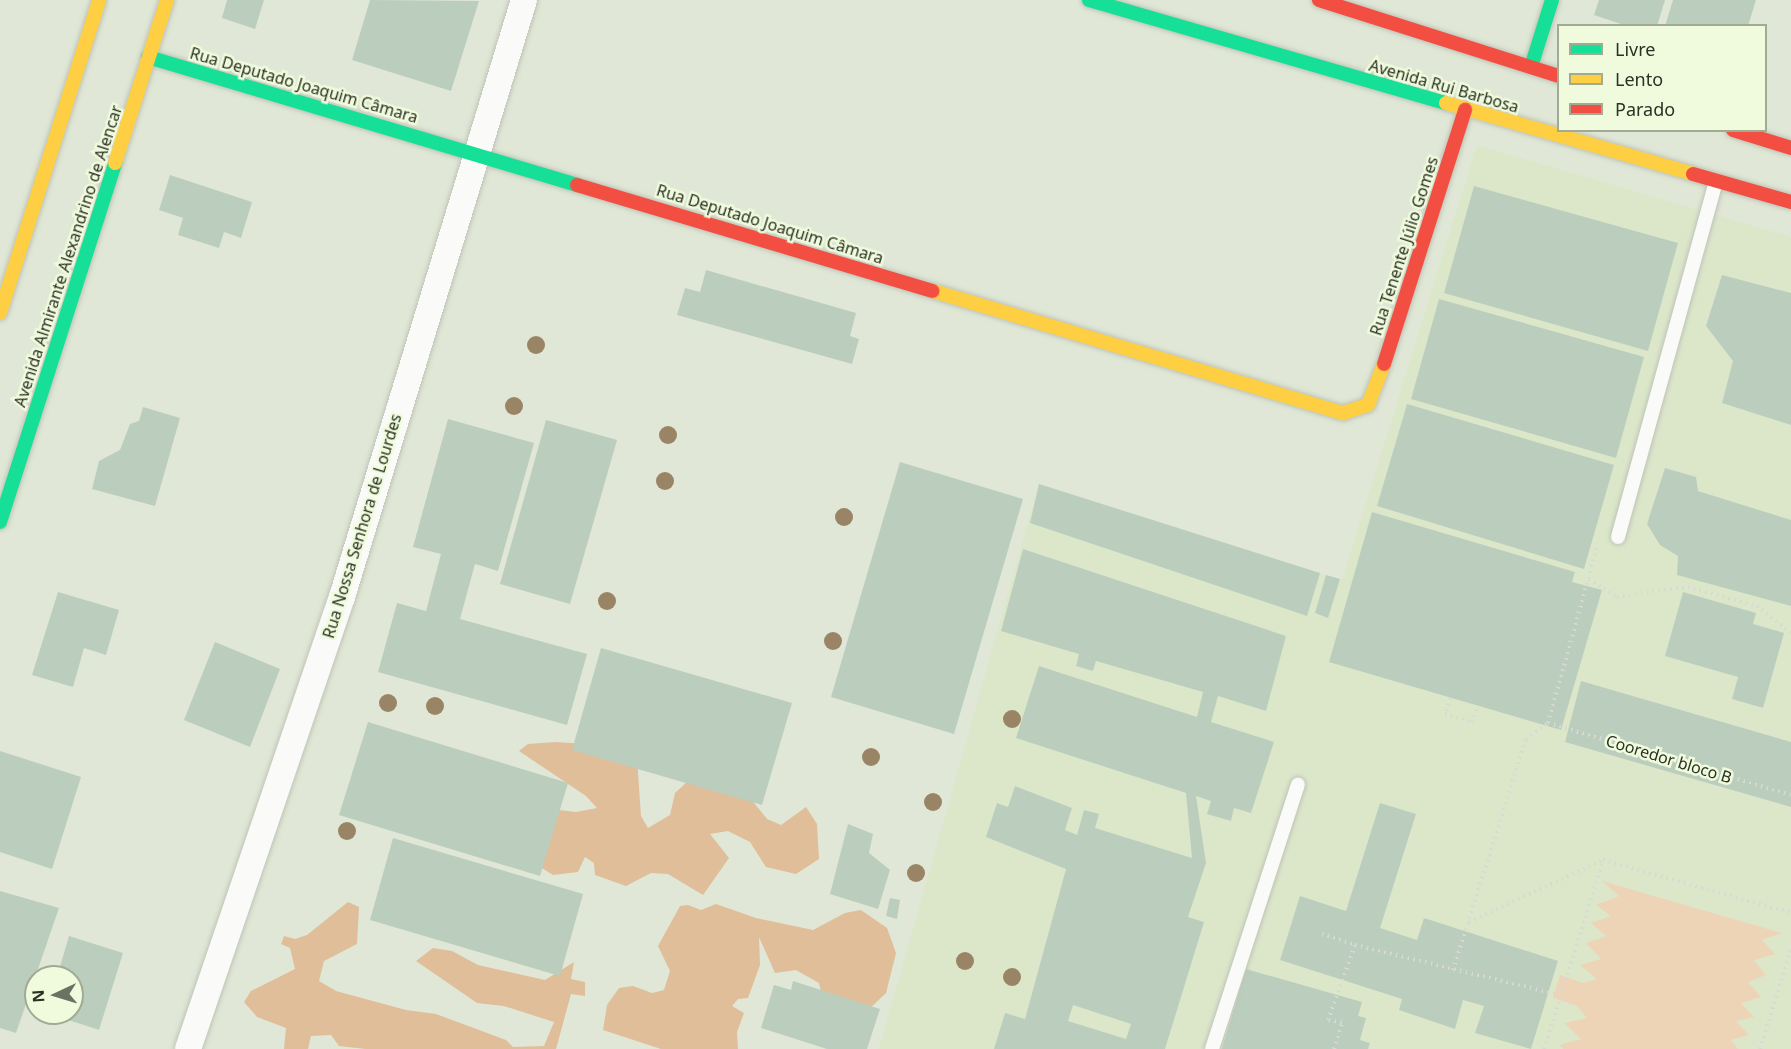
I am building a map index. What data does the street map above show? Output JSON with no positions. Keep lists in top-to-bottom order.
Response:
{
  "streets": {
    "main road": [
      "Rua Deputado Joaquim Câmara",
      "Avenida Rui Barbosa",
      "Rua Tenente Júlio Gomes",
      "Avenida Almirante Alexandrino de Alencar"
    ],
    "street": ["Rua Nossa Senhora de Lourdes"],
    "path": ["Cooredor bloco B"]
  },
  "crossings": [
    ["Rua Deputado Joaquim Câmara", "Rua Tenente Júlio Gomes"],
    ["Rua Deputado Joaquim Câmara", "Avenida Almirante Alexandrino de Alencar"],
    ["Rua Deputado Joaquim Câmara", "Rua Nossa Senhora de Lourdes"],
    ["Avenida Rui Barbosa", "Rua Tenente Júlio Gomes"]
  ],
  "legend": ["Livre", "Lento", "Parado"],
  "north": "left"
}
